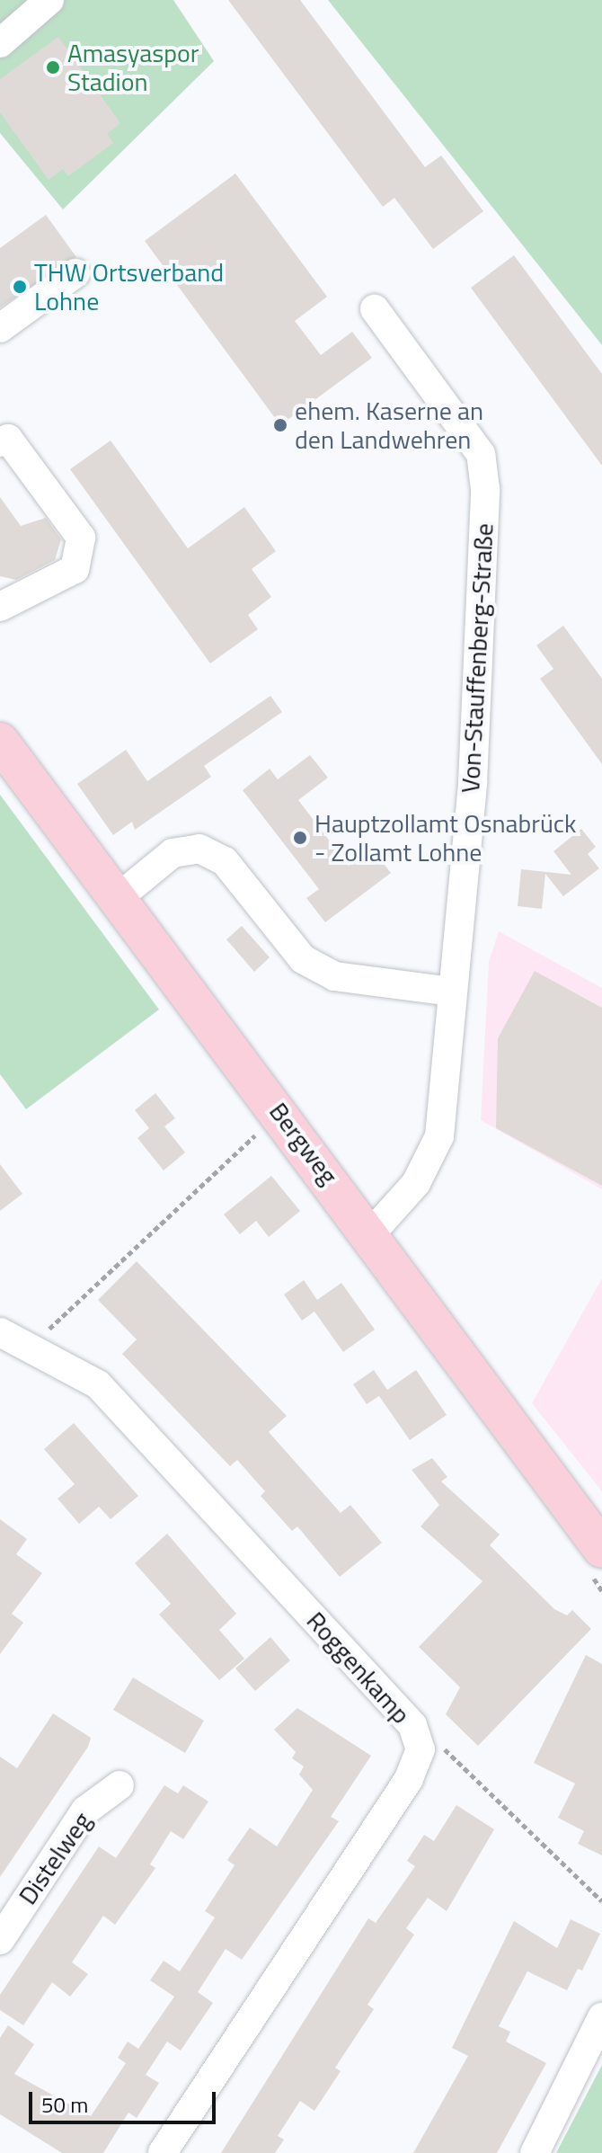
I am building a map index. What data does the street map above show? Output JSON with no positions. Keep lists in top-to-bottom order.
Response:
{
  "streets": {
    "main road": ["Bergweg"],
    "street": ["Von-Stauffenberg-Straße", "Roggenkamp", "Distelweg"]
  },
  "crossings": [
    ["Von-Stauffenberg-Straße", "Bergweg"]
  ],
  "places": [
    "Amasyaspor Stadion",
    "THW Ortsverband Lohne",
    "ehem. Kaserne an den Landwehren",
    "Hauptzollamt Osnabrück - Zollamt Lohne"
  ],
  "scale_bar": "50 m"
}
